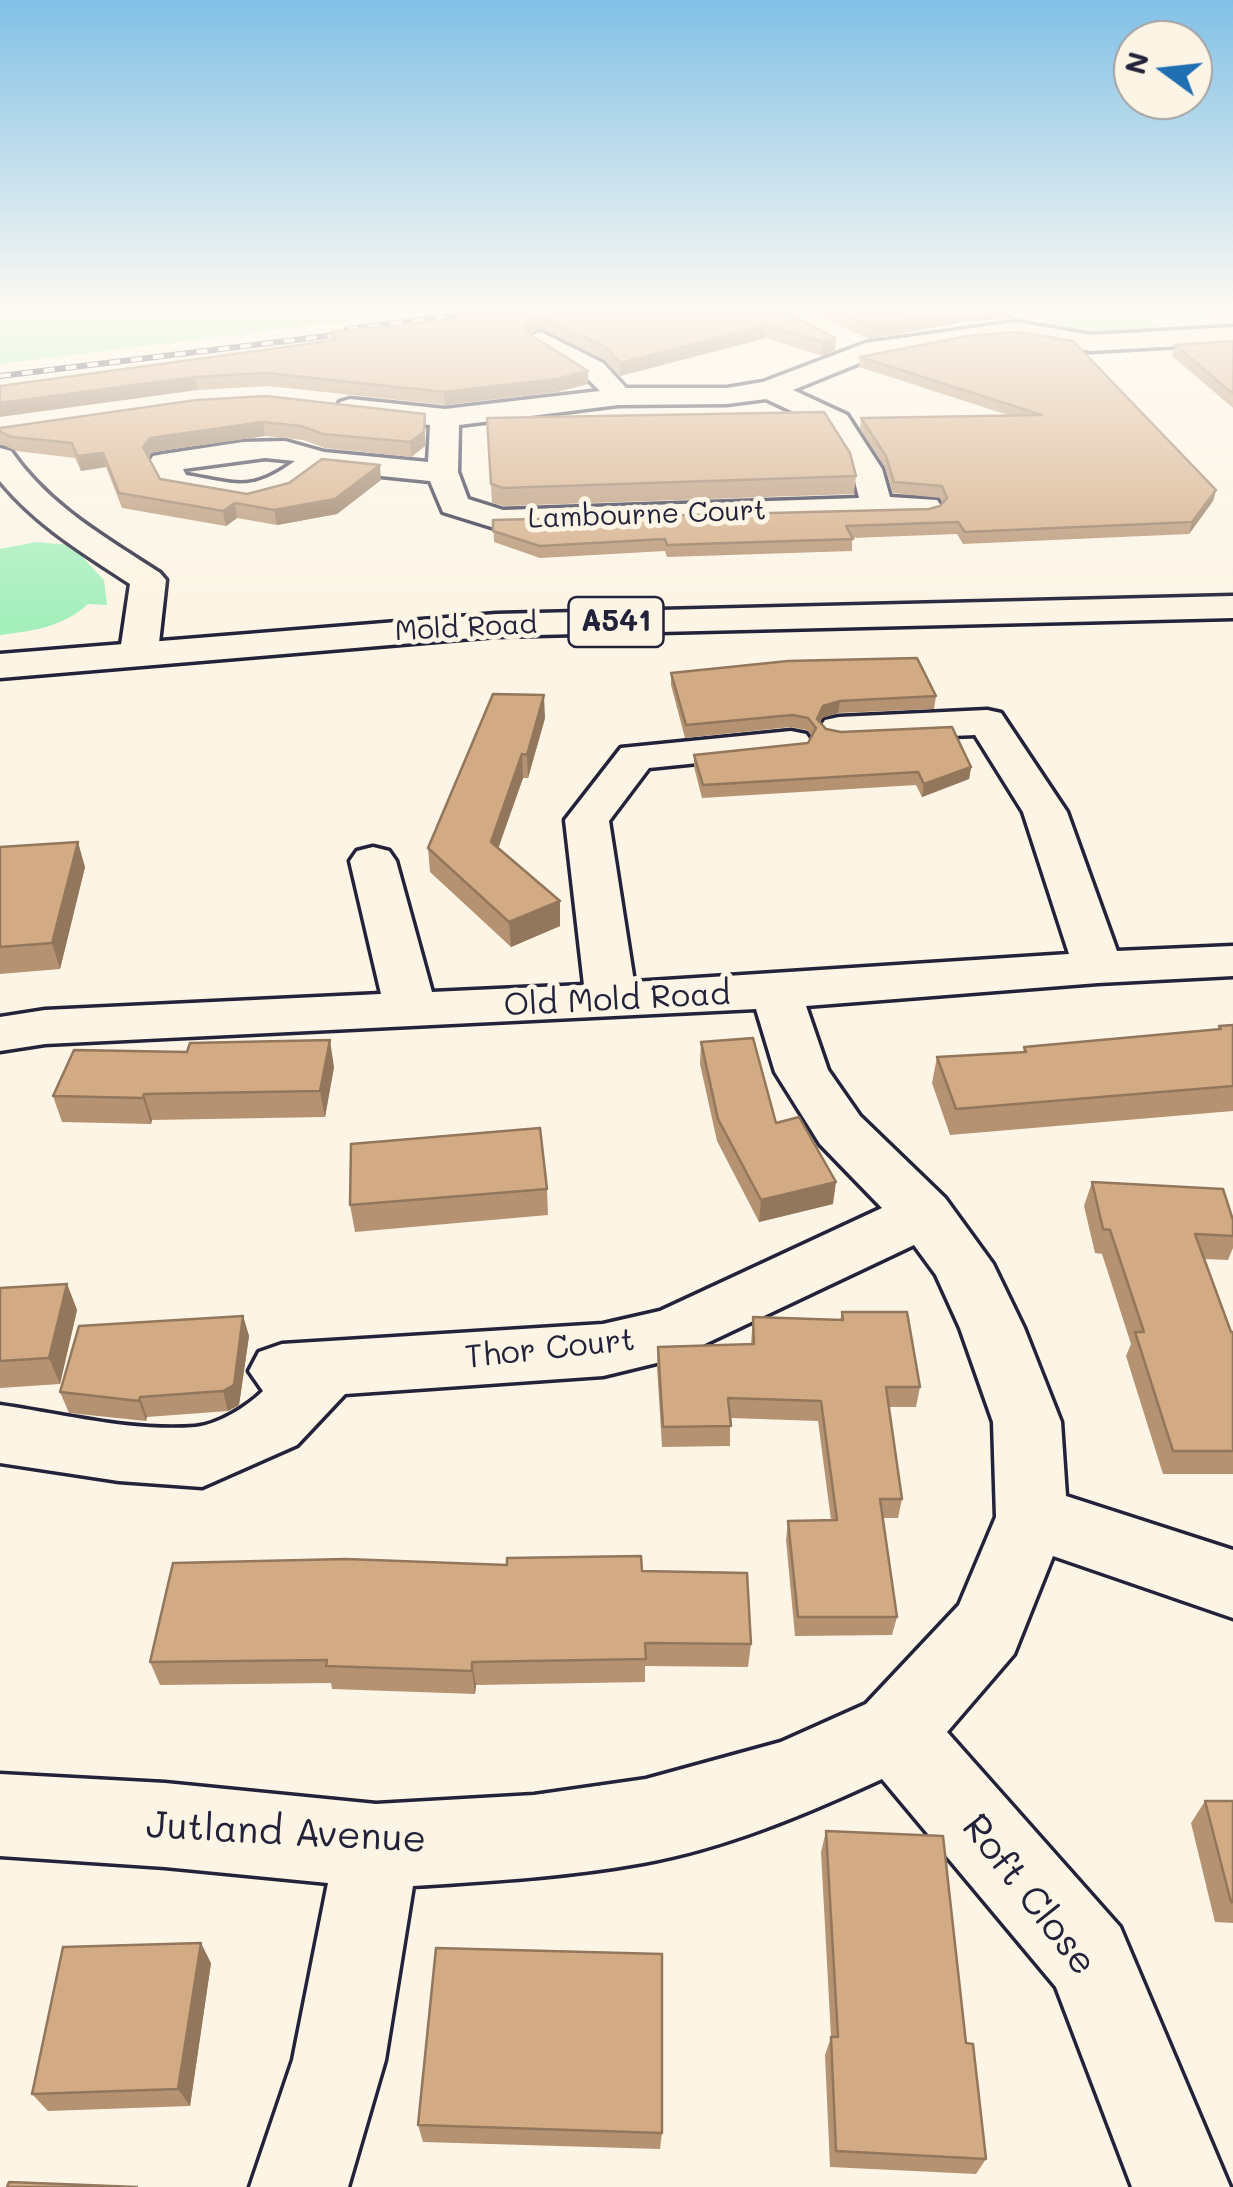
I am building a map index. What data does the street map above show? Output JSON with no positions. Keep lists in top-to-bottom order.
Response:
{
  "streets": {
    "street": [
      "Lambourne Court",
      "A541",
      "Mold Road",
      "Old Mold Road",
      "Thor Court",
      "Jutland Avenue",
      "Roft Close"
    ]
  },
  "crossings": [
    ["Old Mold Road", "Jutland Avenue"],
    ["Thor Court", "Jutland Avenue"],
    ["Jutland Avenue", "Roft Close"]
  ],
  "north": "left"
}
